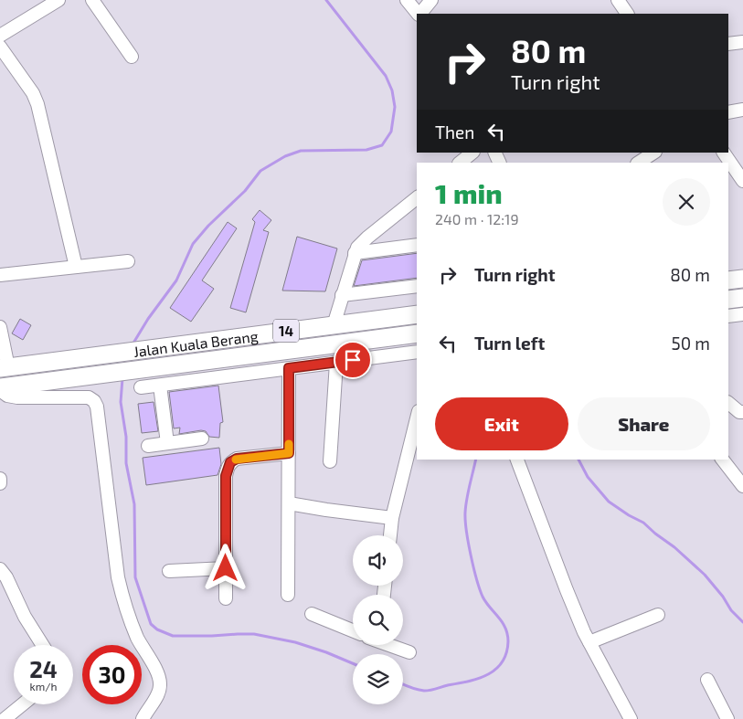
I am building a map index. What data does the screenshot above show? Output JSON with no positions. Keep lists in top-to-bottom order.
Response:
{
  "streets": {
    "highway": ["14", "Jalan Kuala Berang"]
  },
  "page": {
    "turn": ["80 m", "Turn right"],
    "then": "Then",
    "heading": ["1 min", "240 m · 12:19"],
    "list": [
      {
        "name": "Turn right",
        "value": "80 m"
      },
      {
        "name": "Turn left",
        "value": "50 m"
      }
    ],
    "buttons": ["Exit", "Share"],
    "speed": "24 km/h",
    "limit": "30"
  }
}
